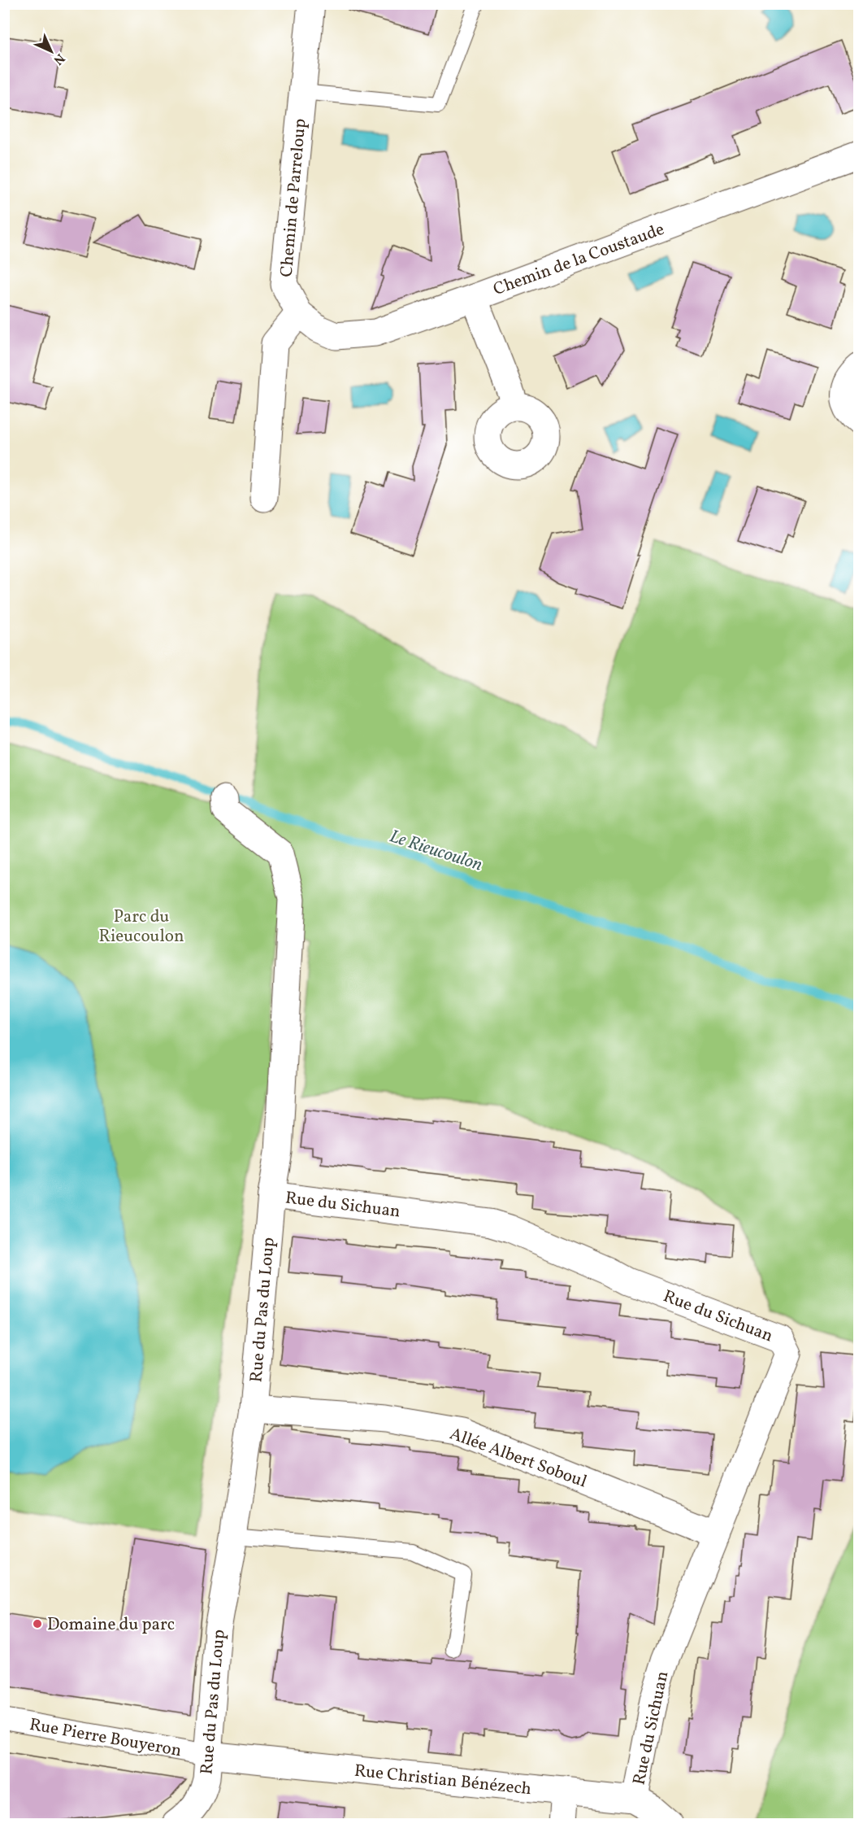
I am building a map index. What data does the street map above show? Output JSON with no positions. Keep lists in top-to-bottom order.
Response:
{
  "streets": {
    "street": [
      "Chemin de Parreloup",
      "Chemin de la Coustaude",
      "Rue du Sichuan",
      "Rue du Pas du Loup",
      "Allée Albert Soboul",
      "Rue Pierre Bouyeron",
      "Rue Christian Bénézech"
    ]
  },
  "crossings": [
    ["Chemin de Parreloup", "Chemin de la Coustaude"],
    ["Rue du Sichuan", "Rue du Pas du Loup"],
    ["Rue du Sichuan", "Allée Albert Soboul"],
    ["Rue du Sichuan", "Rue Christian Bénézech"],
    ["Rue du Pas du Loup", "Allée Albert Soboul"],
    ["Rue du Pas du Loup", "Rue Pierre Bouyeron"],
    ["Rue du Pas du Loup", "Rue Christian Bénézech"],
    ["Rue Pierre Bouyeron", "Rue Christian Bénézech"]
  ],
  "water": ["Le Rieucoulon"],
  "parks": ["Parc du Rieucoulon"],
  "places": ["Domaine du parc"],
  "north": "bottom right"
}
